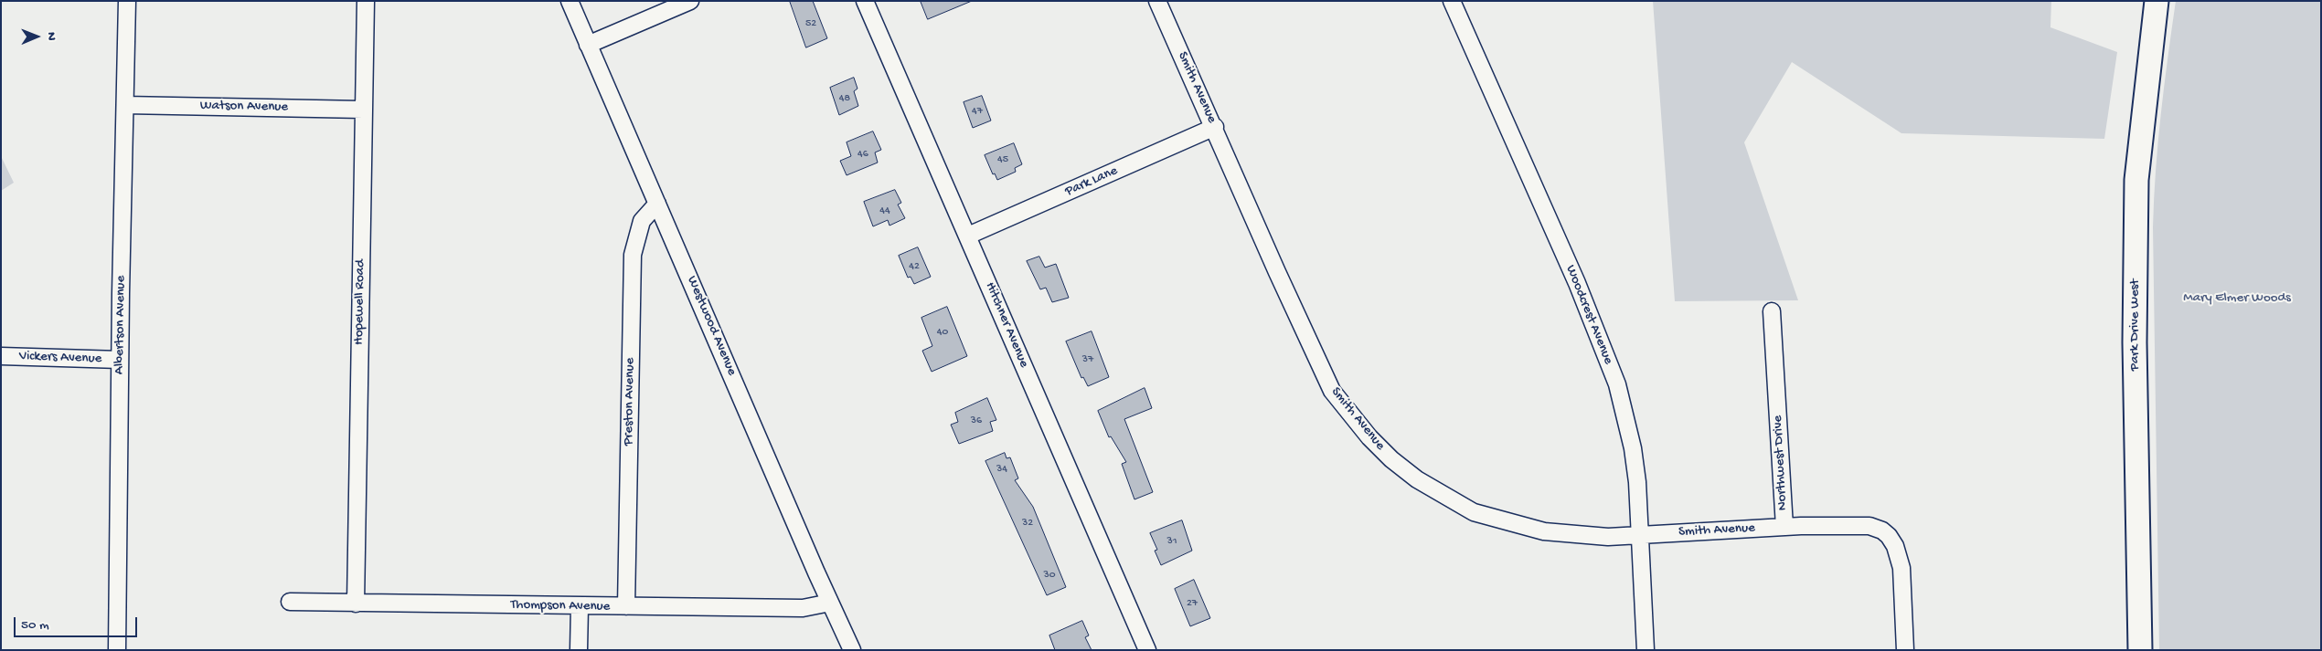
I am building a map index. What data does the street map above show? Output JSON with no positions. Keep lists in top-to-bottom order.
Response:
{
  "streets": {
    "street": [
      "Smith Avenue",
      "Watson Avenue",
      "Park Lane",
      "Hopewell Road",
      "Woodcrest Avenue",
      "Albertson Avenue",
      "Hitchner Avenue",
      "Park Drive West",
      "Westwood Avenue",
      "Vickers Avenue",
      "Preston Avenue",
      "Northwest Drive",
      "Thompson Avenue"
    ]
  },
  "crossings": [
    ["Smith Avenue", "Park Lane"],
    ["Smith Avenue", "Woodcrest Avenue"],
    ["Smith Avenue", "Northwest Drive"],
    ["Watson Avenue", "Hopewell Road"],
    ["Watson Avenue", "Albertson Avenue"],
    ["Park Lane", "Hitchner Avenue"],
    ["Hopewell Road", "Thompson Avenue"],
    ["Albertson Avenue", "Vickers Avenue"],
    ["Westwood Avenue", "Preston Avenue"],
    ["Westwood Avenue", "Thompson Avenue"],
    ["Preston Avenue", "Thompson Avenue"]
  ],
  "parks": ["Mary Elmer Woods"],
  "house_numbers": [
    "52",
    "48",
    "47",
    "46",
    "45",
    "44",
    "42",
    "40",
    "37",
    "36",
    "34",
    "32",
    "31",
    "30",
    "27"
  ],
  "scale_bar": "50 m",
  "north": "right"
}
